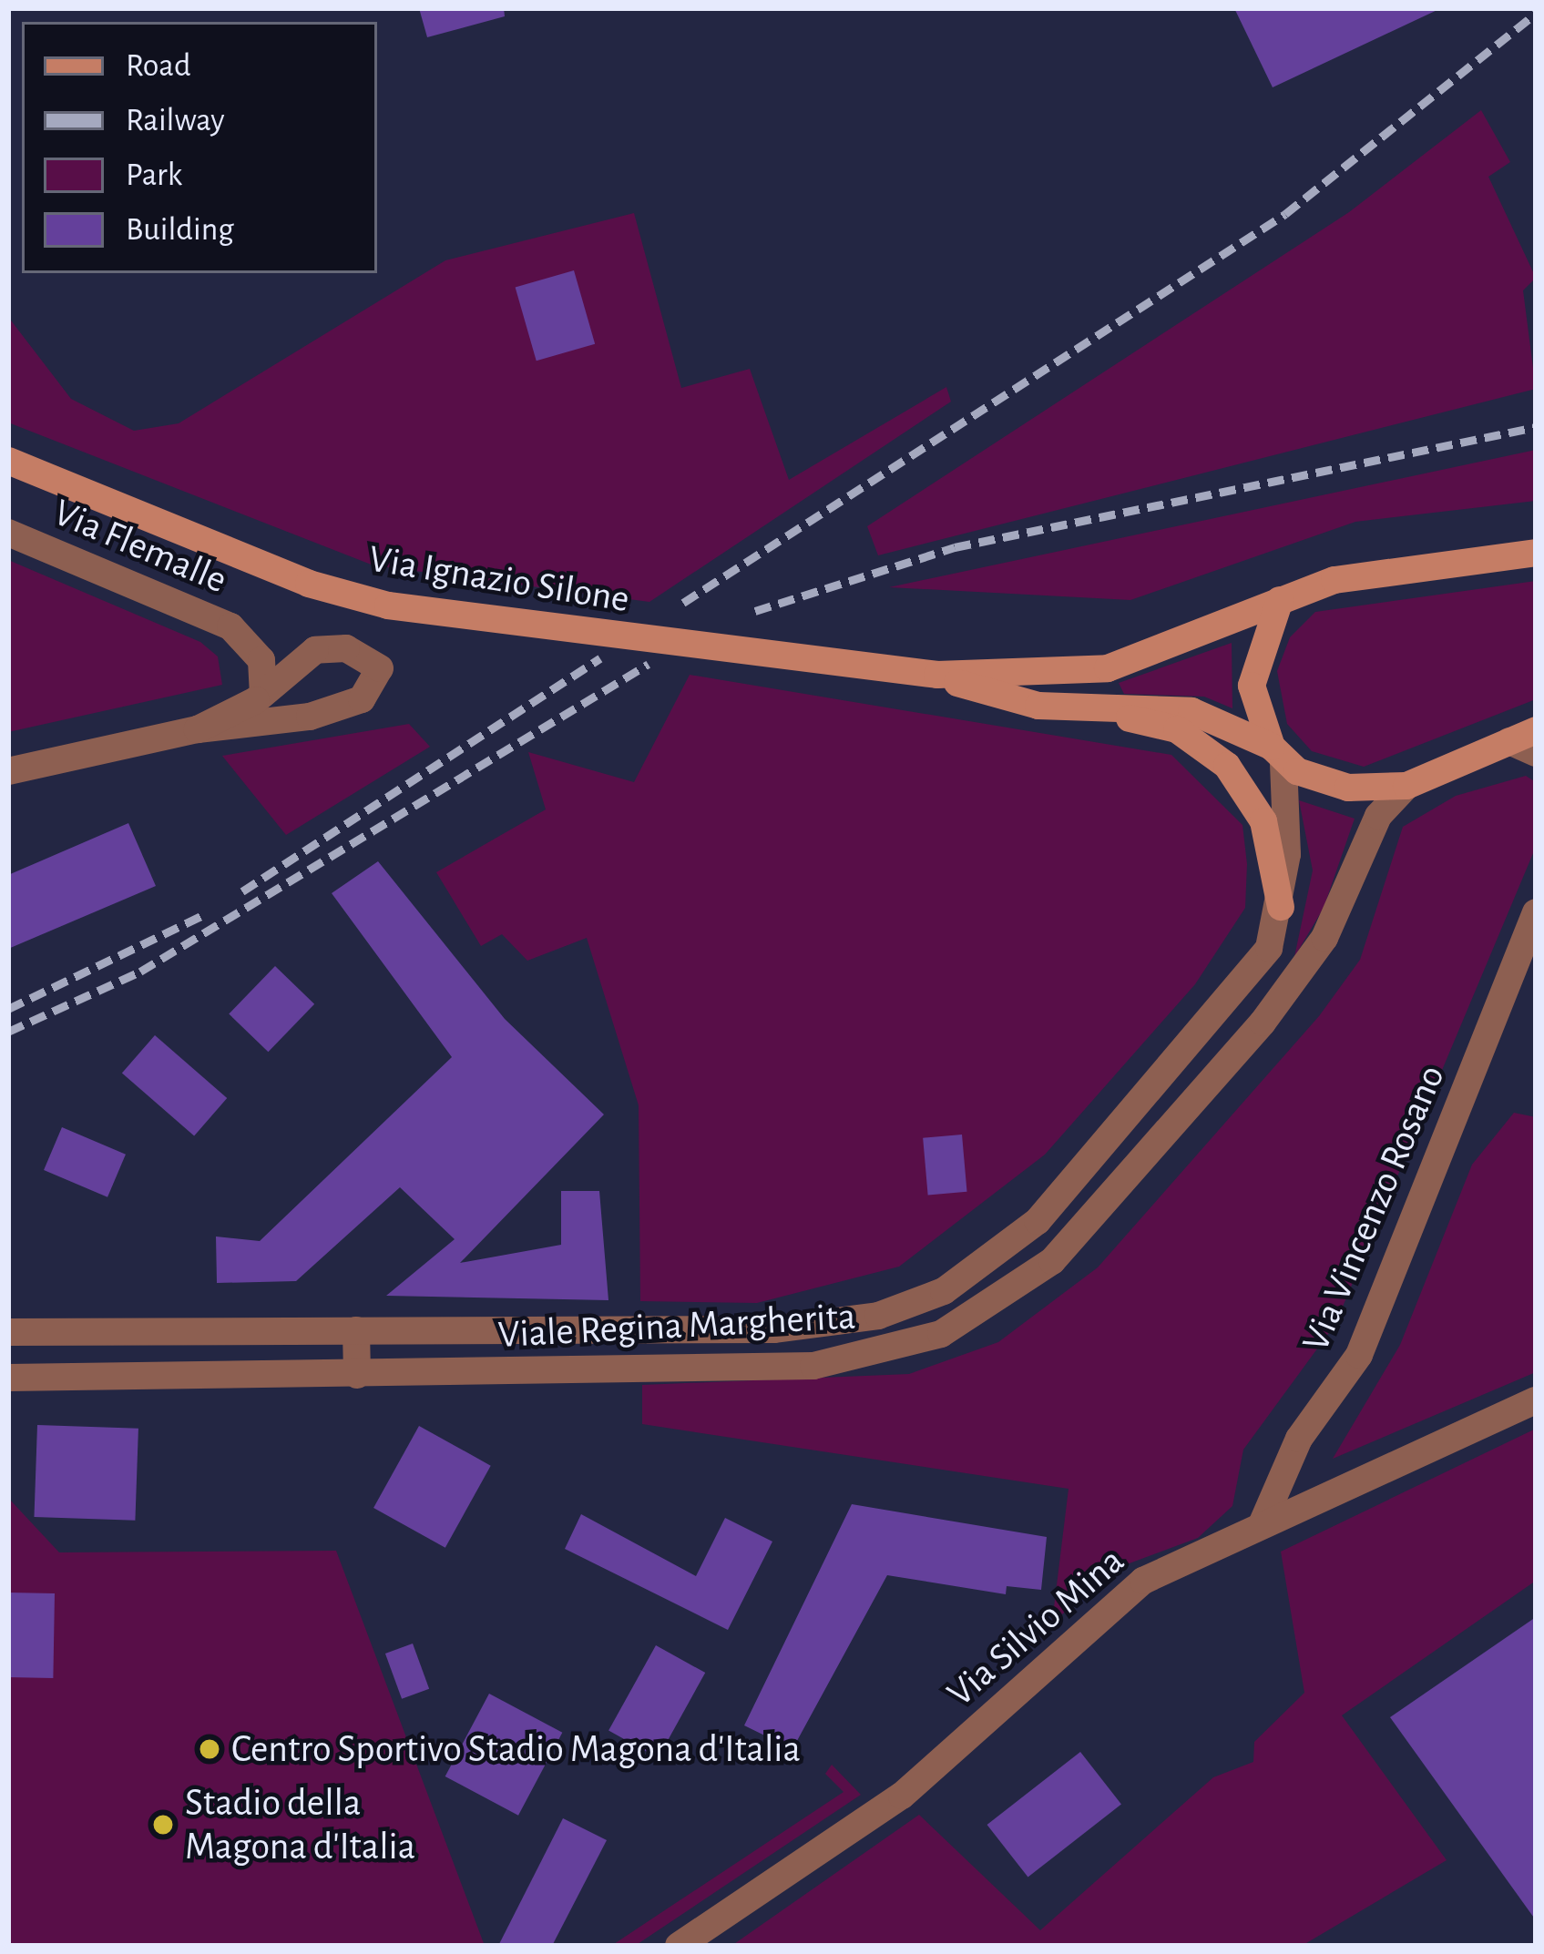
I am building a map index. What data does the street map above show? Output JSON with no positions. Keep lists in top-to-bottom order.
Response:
{
  "streets": {
    "main road": ["Via Ignazio Silone"],
    "street": [
      "Via Flemalle",
      "Via Vincenzo Rosano",
      "Viale Regina Margherita",
      "Via Silvio Mina"
    ]
  },
  "crossings": [
    ["Via Ignazio Silone", "Viale Regina Margherita"],
    ["Via Vincenzo Rosano", "Via Silvio Mina"]
  ],
  "places": ["Centro Sportivo Stadio Magona d'Italia", "Stadio della Magona d'Italia"],
  "legend": [
    "Road",
    "Railway",
    "Park",
    "Building"
  ]
}
